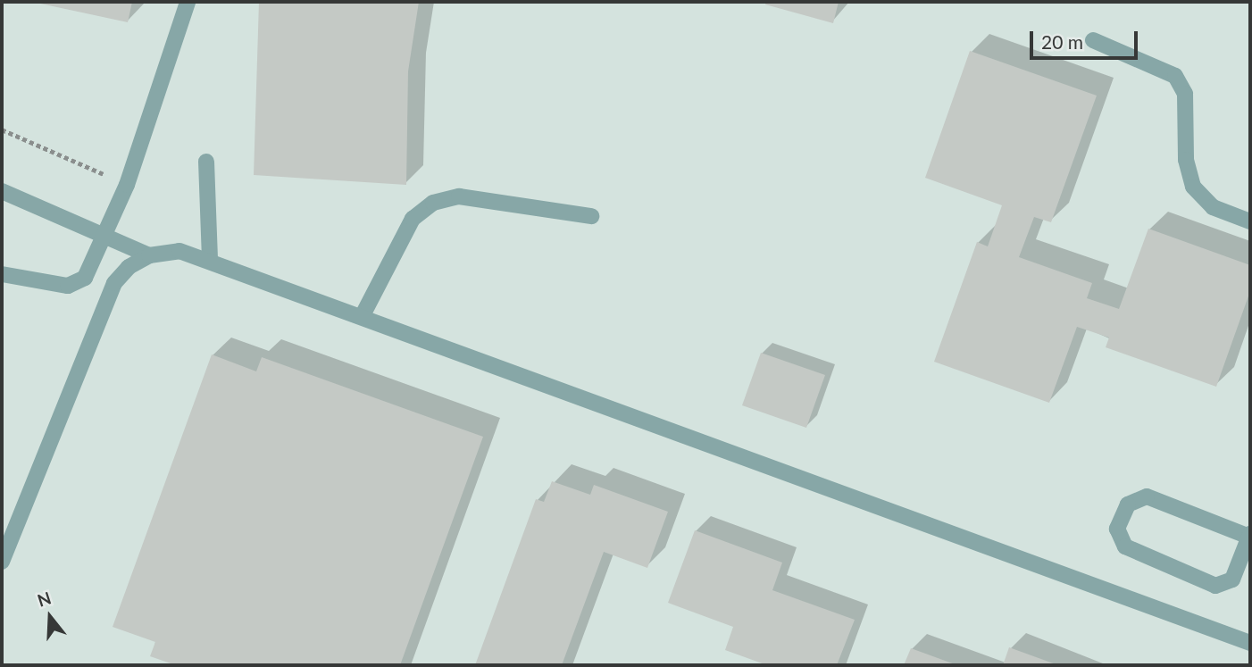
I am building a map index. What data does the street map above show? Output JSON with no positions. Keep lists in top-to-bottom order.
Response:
{
  "scale_bar": "20 m",
  "north": "top"
}
